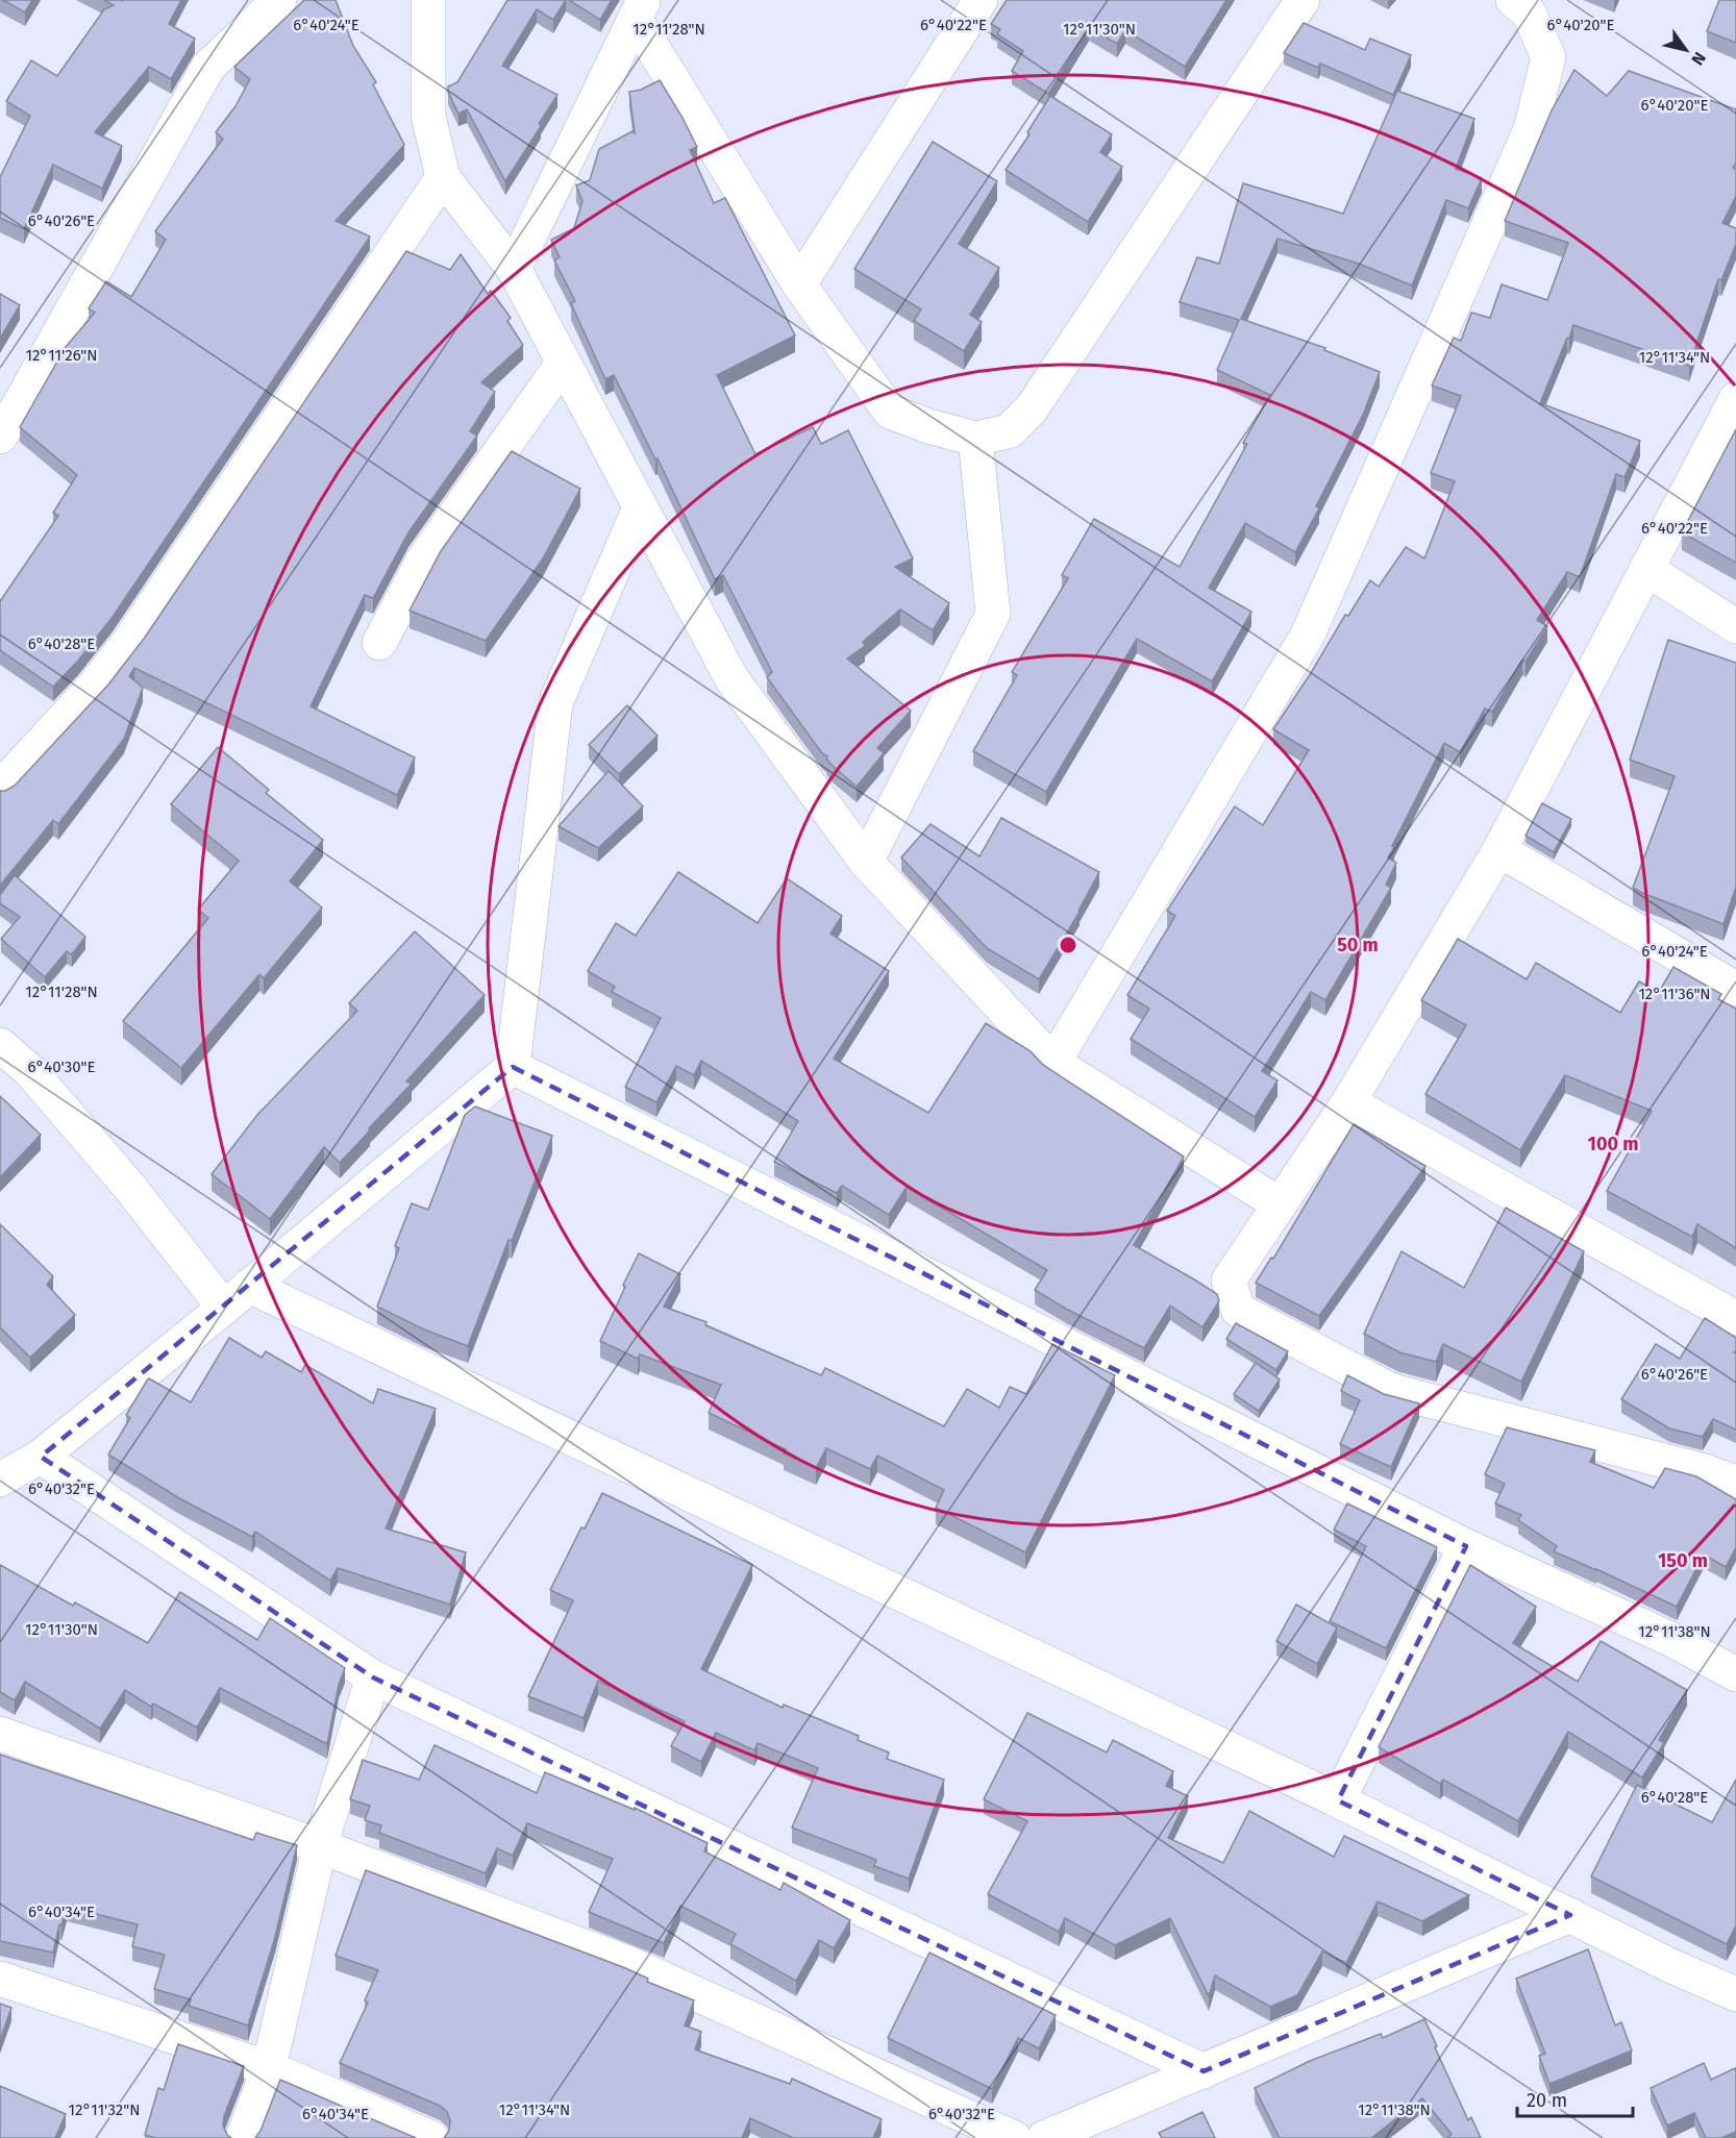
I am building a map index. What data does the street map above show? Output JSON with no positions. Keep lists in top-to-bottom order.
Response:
{
  "scale_bar": "20 m",
  "north": "bottom right",
  "coordinates": [
    "6°40'24\"E",
    "6°40'22\"E",
    "6°40'20\"E",
    "12°11'28\"N",
    "12°11'30\"N",
    "6°40'26\"E",
    "12°11'26\"N",
    "12°11'34\"N",
    "6°40'28\"E",
    "12°11'36\"N",
    "6°40'30\"E",
    "6°40'32\"E",
    "12°11'38\"N",
    "6°40'34\"E",
    "12°11'32\"N"
  ],
  "rings": ["50 m", "100 m", "150 m"]
}
